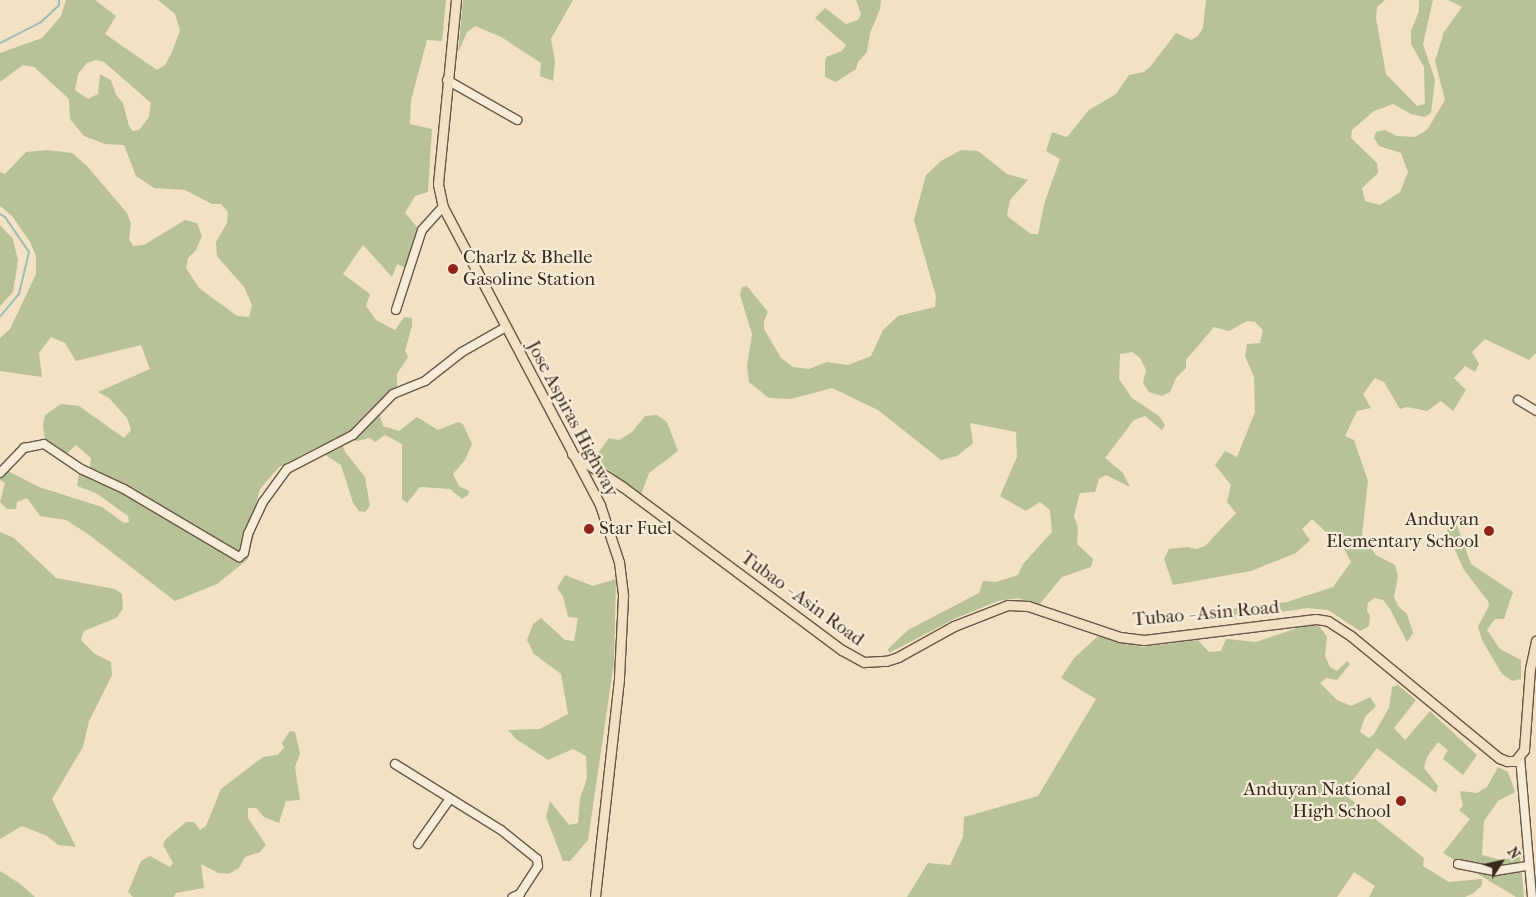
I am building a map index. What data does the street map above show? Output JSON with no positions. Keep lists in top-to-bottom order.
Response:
{
  "streets": {
    "main road": ["Jose Aspiras Highway", "Tubao - Asin Road"]
  },
  "crossings": [
    ["Jose Aspiras Highway", "Tubao - Asin Road"]
  ],
  "places": [
    "Charlz & Bhelle Gasoline Station",
    "Star Fuel",
    "Anduyan Elementary School",
    "Anduyan National High School"
  ],
  "north": "top right"
}
